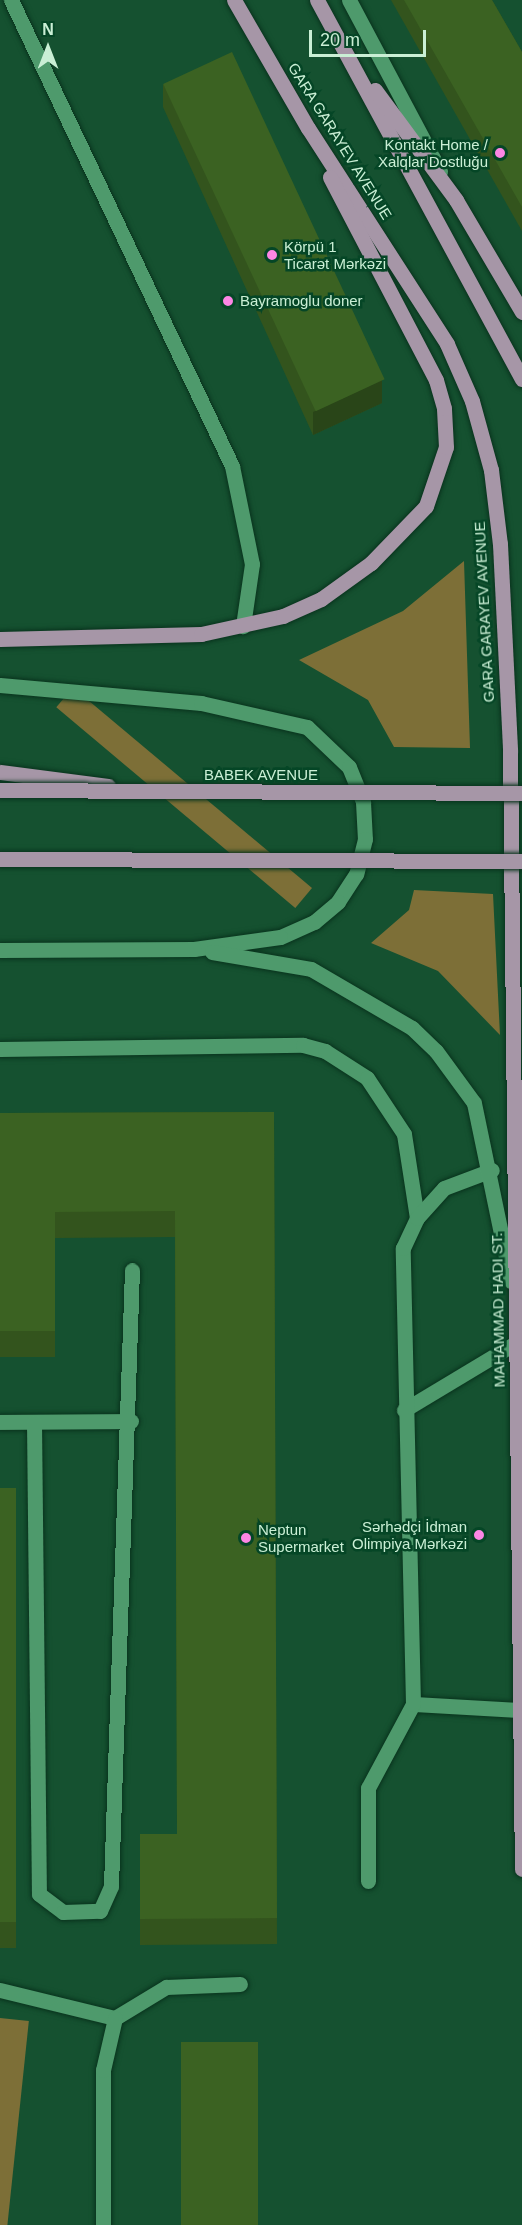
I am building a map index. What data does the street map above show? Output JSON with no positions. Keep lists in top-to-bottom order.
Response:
{
  "streets": {
    "main road": ["GARA GARAYEV AVENUE", "BABEK AVENUE", "MAHAMMAD HADI ST."]
  },
  "crossings": [
    ["GARA GARAYEV AVENUE", "MAHAMMAD HADI ST."]
  ],
  "places": [
    "Kontakt Home / Xalqlar Dostluğu",
    "Körpü 1 Ticarət Mərkəzi",
    "Bayramoglu doner",
    "Sərhədçi İdman Olimpiya Mərkəzi",
    "Neptun Supermarket"
  ],
  "scale_bar": "20 m",
  "north": "top"
}
